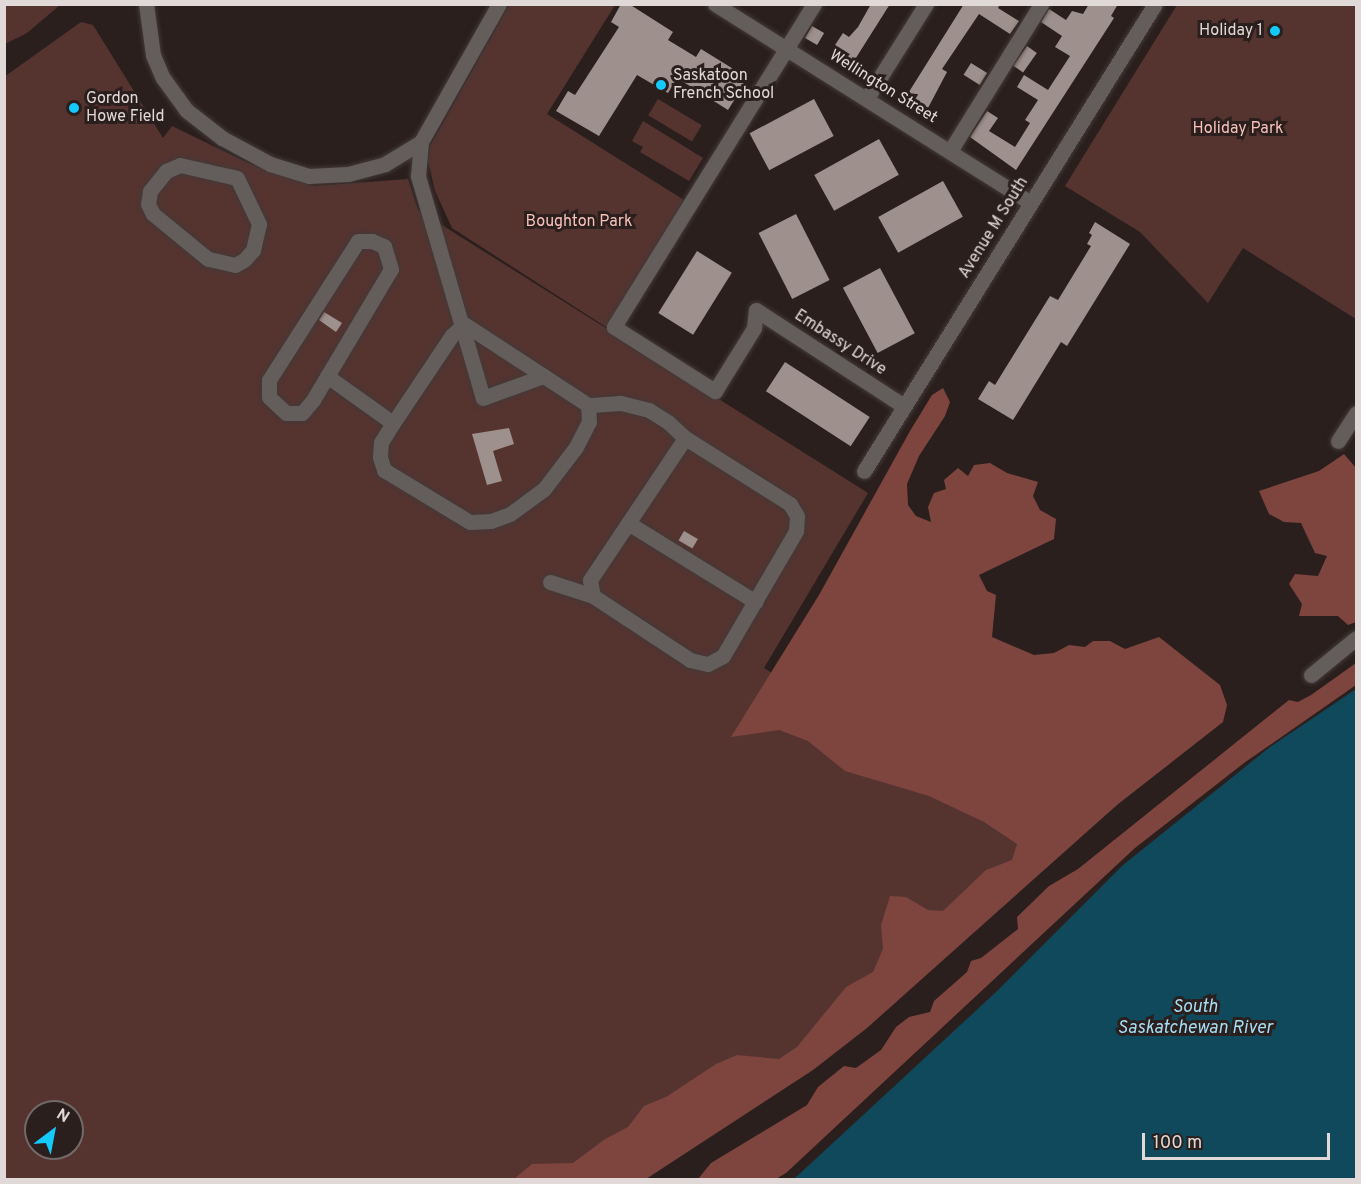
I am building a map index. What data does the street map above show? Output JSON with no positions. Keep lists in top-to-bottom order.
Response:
{
  "streets": {
    "street": ["Wellington Street", "Avenue M South", "Embassy Drive"]
  },
  "crossings": [
    ["Wellington Street", "Avenue M South"],
    ["Wellington Street", "Embassy Drive"],
    ["Avenue M South", "Embassy Drive"]
  ],
  "water": ["South Saskatchewan River"],
  "parks": ["Holiday Park", "Boughton Park"],
  "places": ["Holiday 1", "Saskatoon French School", "Gordon Howe Field"],
  "scale_bar": "100 m",
  "north": "top right"
}
